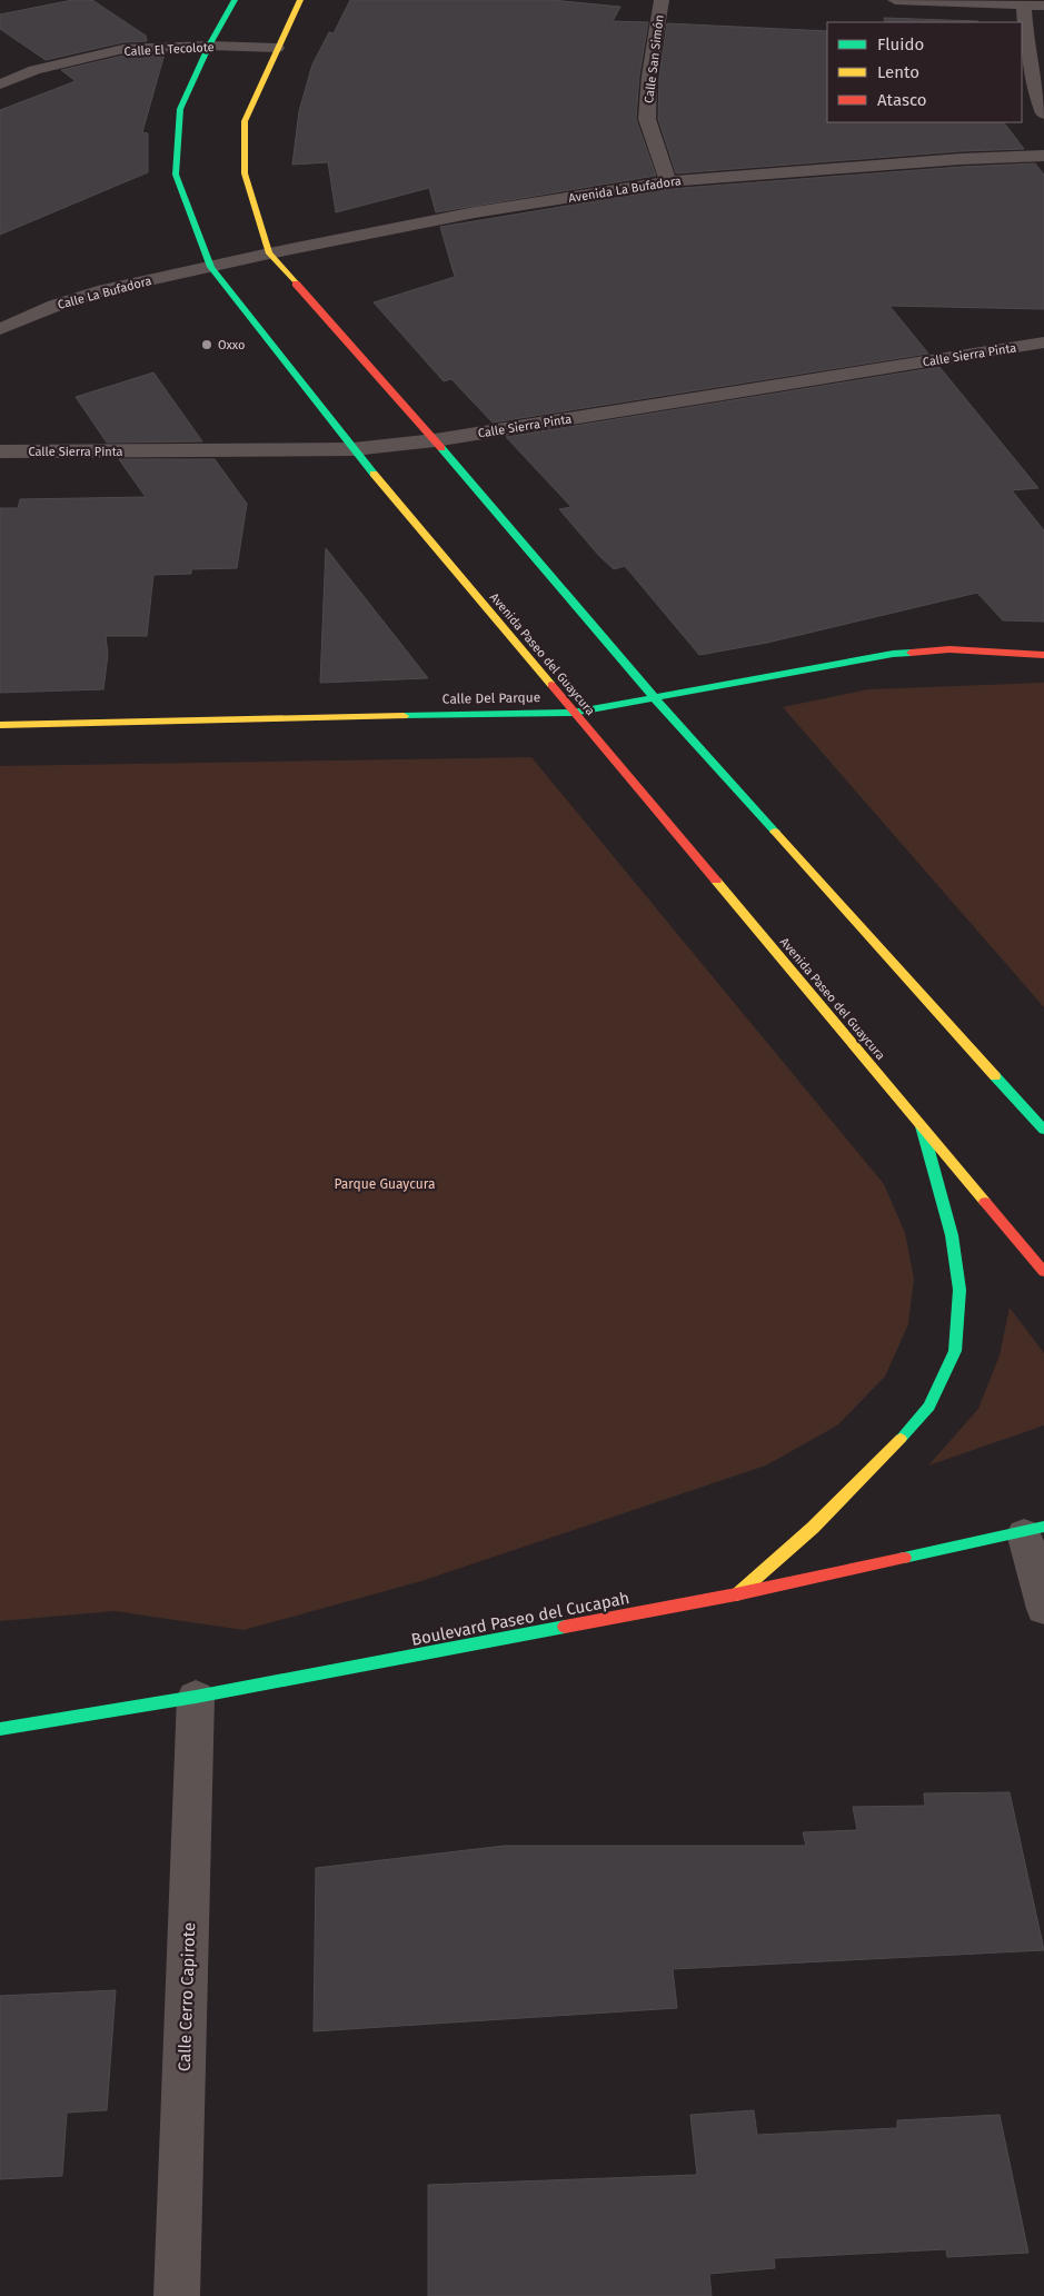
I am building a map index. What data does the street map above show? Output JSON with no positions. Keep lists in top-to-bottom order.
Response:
{
  "streets": {
    "main road": ["Avenida Paseo del Guaycura", "Calle Del Parque", "Boulevard Paseo del Cucapah"],
    "street": [
      "Calle El Tecolote",
      "Calle San Simón",
      "Avenida La Bufadora",
      "Calle La Bufadora",
      "Calle Sierra Pinta",
      "Calle Cerro Capirote"
    ]
  },
  "crossings": [
    ["Calle El Tecolote", "Avenida Paseo del Guaycura"],
    ["Calle San Simón", "Avenida La Bufadora"],
    ["Avenida La Bufadora", "Calle La Bufadora"],
    ["Avenida La Bufadora", "Avenida Paseo del Guaycura"],
    ["Calle La Bufadora", "Avenida Paseo del Guaycura"],
    ["Calle Sierra Pinta", "Avenida Paseo del Guaycura"],
    ["Avenida Paseo del Guaycura", "Calle Del Parque"],
    ["Boulevard Paseo del Cucapah", "Calle Cerro Capirote"]
  ],
  "parks": ["Parque Guaycura"],
  "places": ["Oxxo"],
  "legend": ["Fluido", "Lento", "Atasco"]
}
